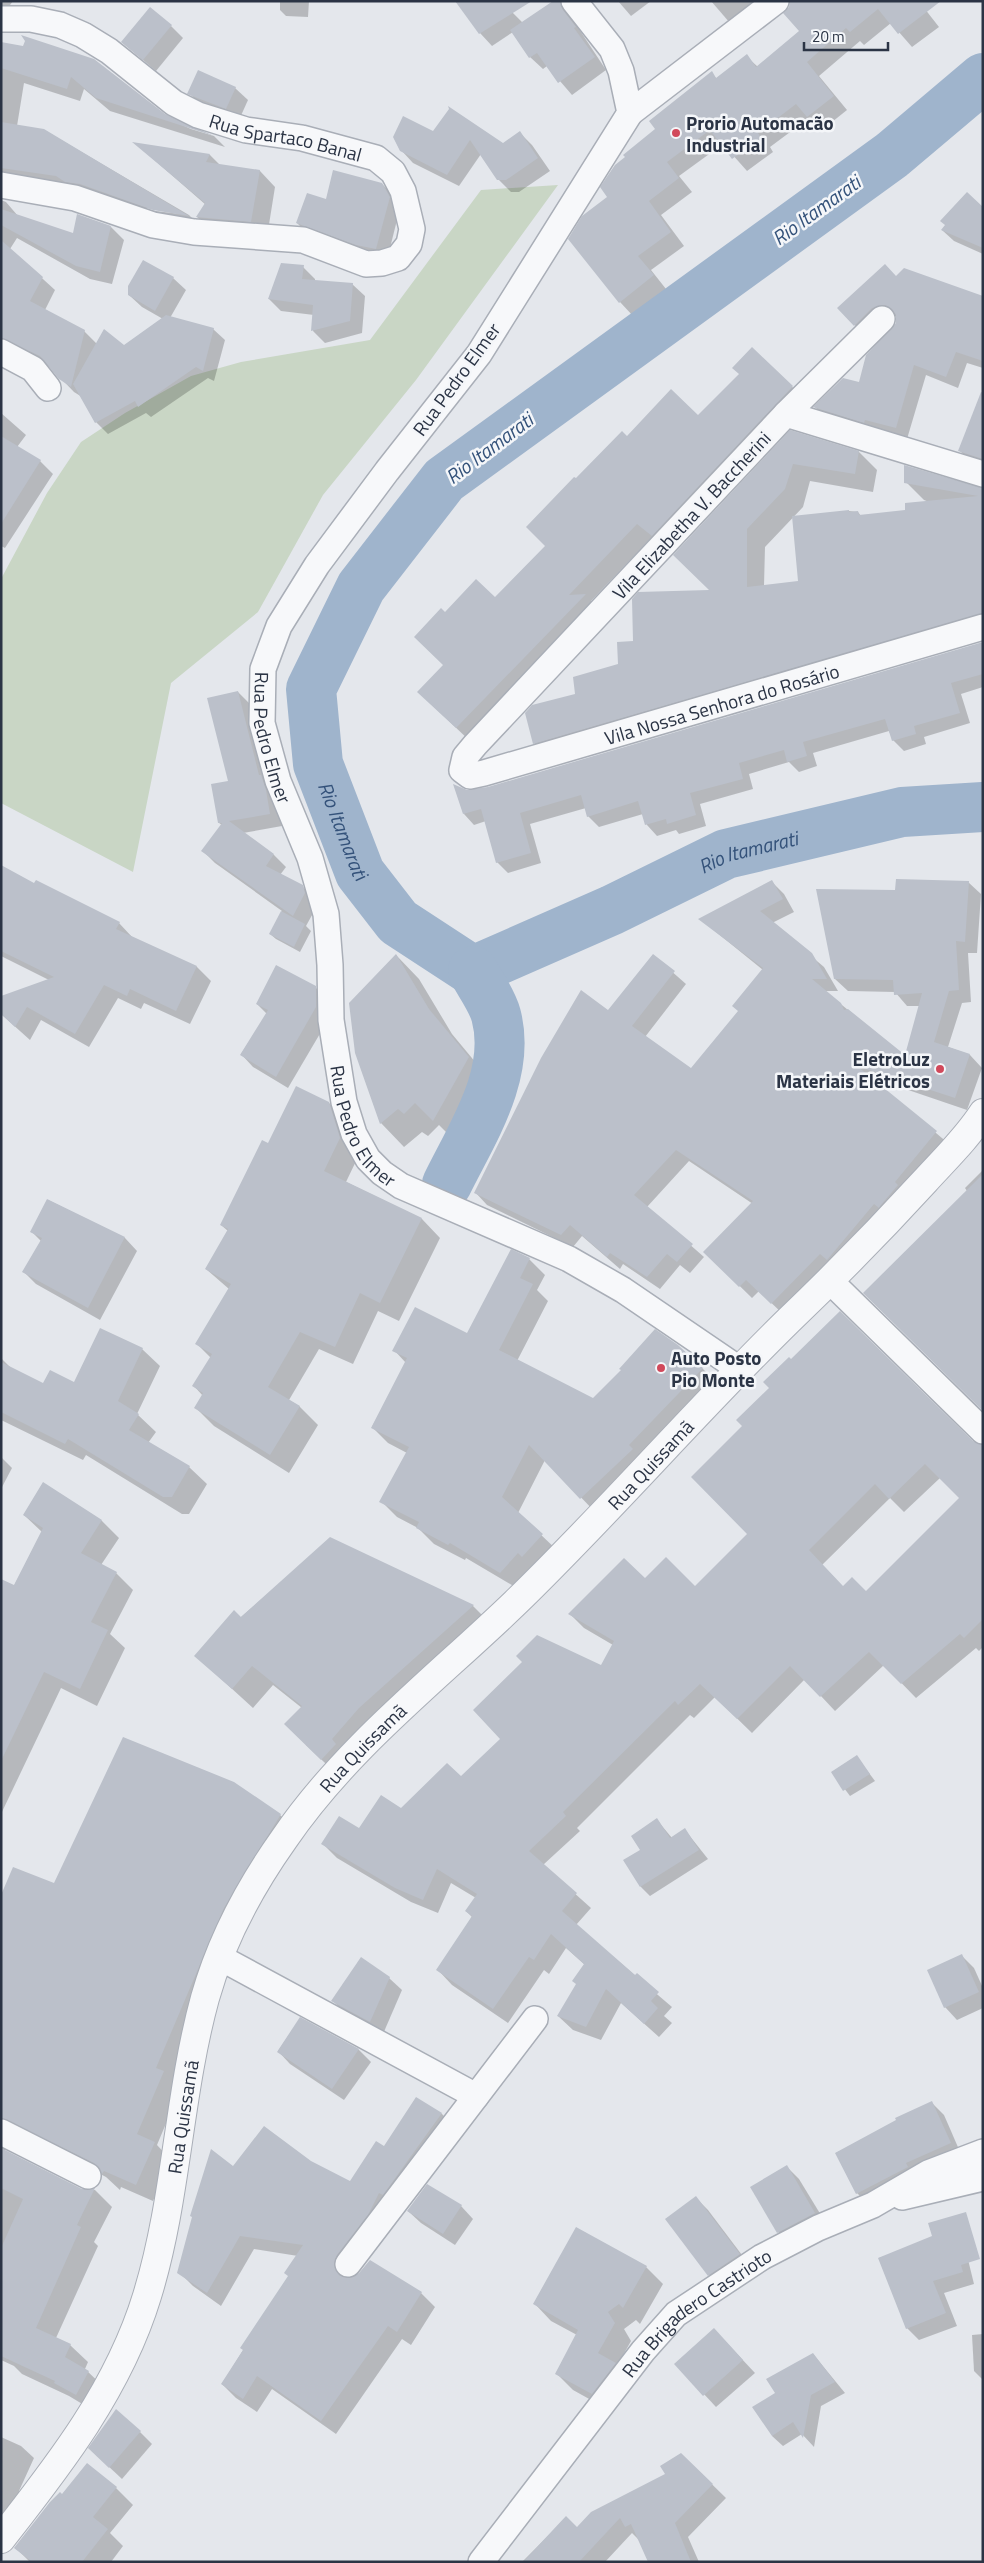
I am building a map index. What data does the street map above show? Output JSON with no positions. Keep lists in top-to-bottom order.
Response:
{
  "streets": {
    "street": [
      "Rua Spartaco Banal",
      "Rua Pedro Elmer",
      "Vila Elizabetha V. Baccherini",
      "Vila Nossa Senhora do Rosário",
      "Rua Quissamã",
      "Rua Brigadero Castrioto"
    ]
  },
  "crossings": [
    ["Rua Pedro Elmer", "Rua Quissamã"],
    ["Vila Elizabetha V. Baccherini", "Vila Nossa Senhora do Rosário"]
  ],
  "water": ["Rio Itamarati"],
  "places": ["Prorio Automacão Industrial", "EletroLuz Materiais Elétricos", "Auto Posto Pio Monte"],
  "scale_bar": "20 m"
}
